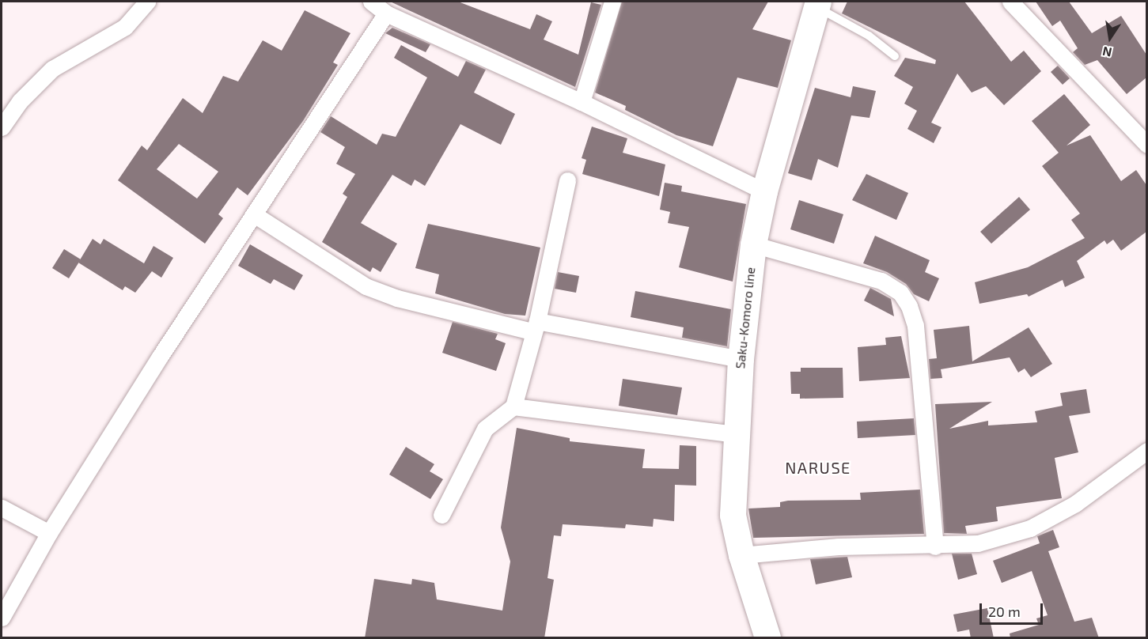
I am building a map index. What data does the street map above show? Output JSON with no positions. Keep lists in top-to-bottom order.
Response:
{
  "streets": {
    "main road": ["Saku-Komoro line"]
  },
  "districts": ["NARUSE"],
  "scale_bar": "20 m",
  "north": "bottom"
}
